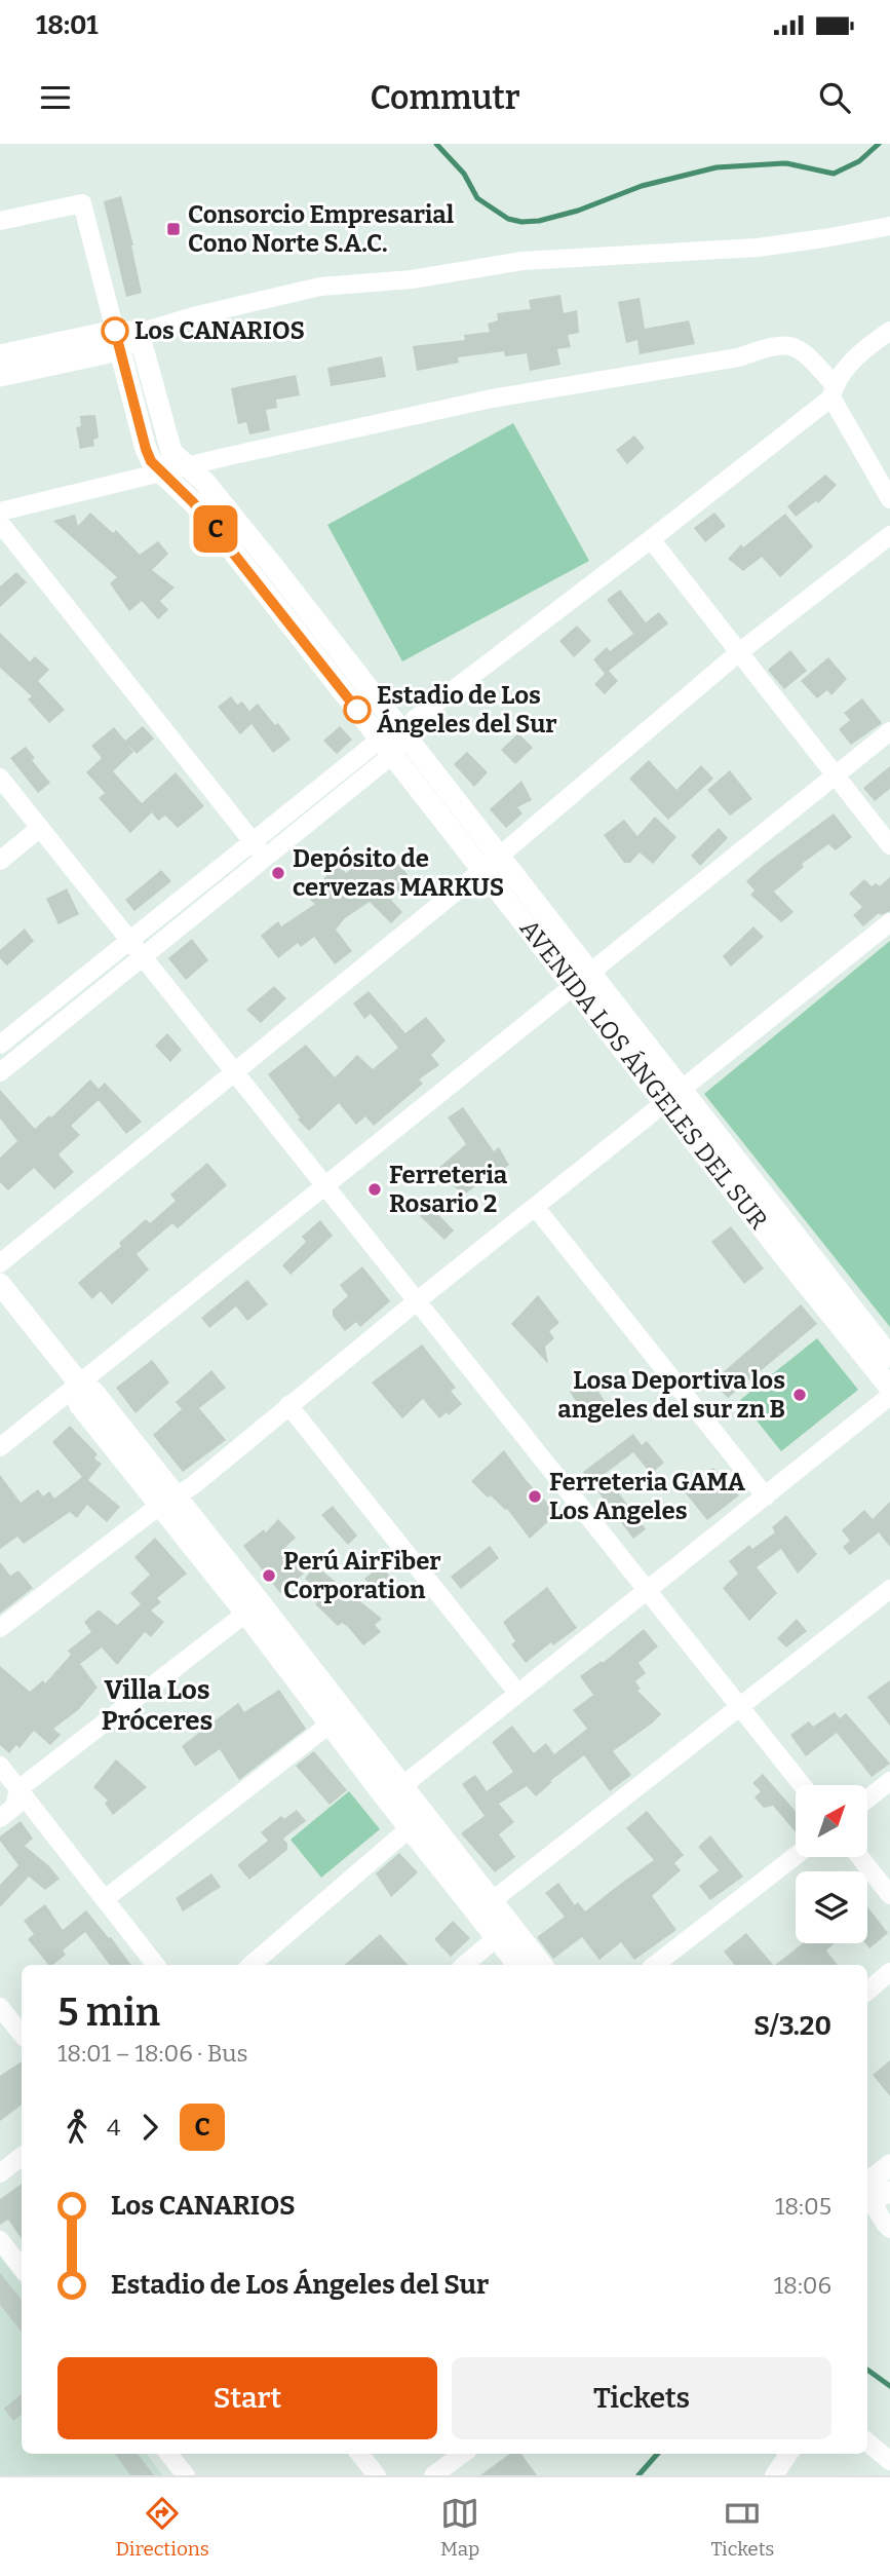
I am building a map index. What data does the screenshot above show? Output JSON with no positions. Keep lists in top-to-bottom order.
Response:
{
  "streets": {
    "street": ["AVENIDA LOS ÁNGELES DEL SUR"]
  },
  "districts": ["Villa Los Próceres"],
  "places": {
    "transit": ["Consorcio Empresarial Cono Norte S.A.C."],
    "other": [
      "Los CANARIOS",
      "Estadio de Los Ángeles del Sur",
      "Depósito de cervezas MARKUS",
      "Ferreteria Rosario 2",
      "Losa Deportiva los angeles del sur zn B",
      "Ferreteria GAMA Los Angeles",
      "Perú AirFiber Corporation"
    ]
  },
  "lines": ["bus line C"],
  "north": "top right",
  "page": {
    "status": "18:01",
    "header": "Commutr",
    "on_map": "C",
    "heading": ["5 min", "18:01 – 18:06 · Bus", "S/3.20"],
    "legs": ["4", "C"],
    "list": [
      {
        "name": "Los CANARIOS",
        "value": "18:05"
      },
      {
        "name": "Estadio de Los Ángeles del Sur",
        "value": "18:06"
      }
    ],
    "buttons": ["Start", "Tickets"],
    "tabs": ["Directions", "Map", "Tickets"]
  }
}
